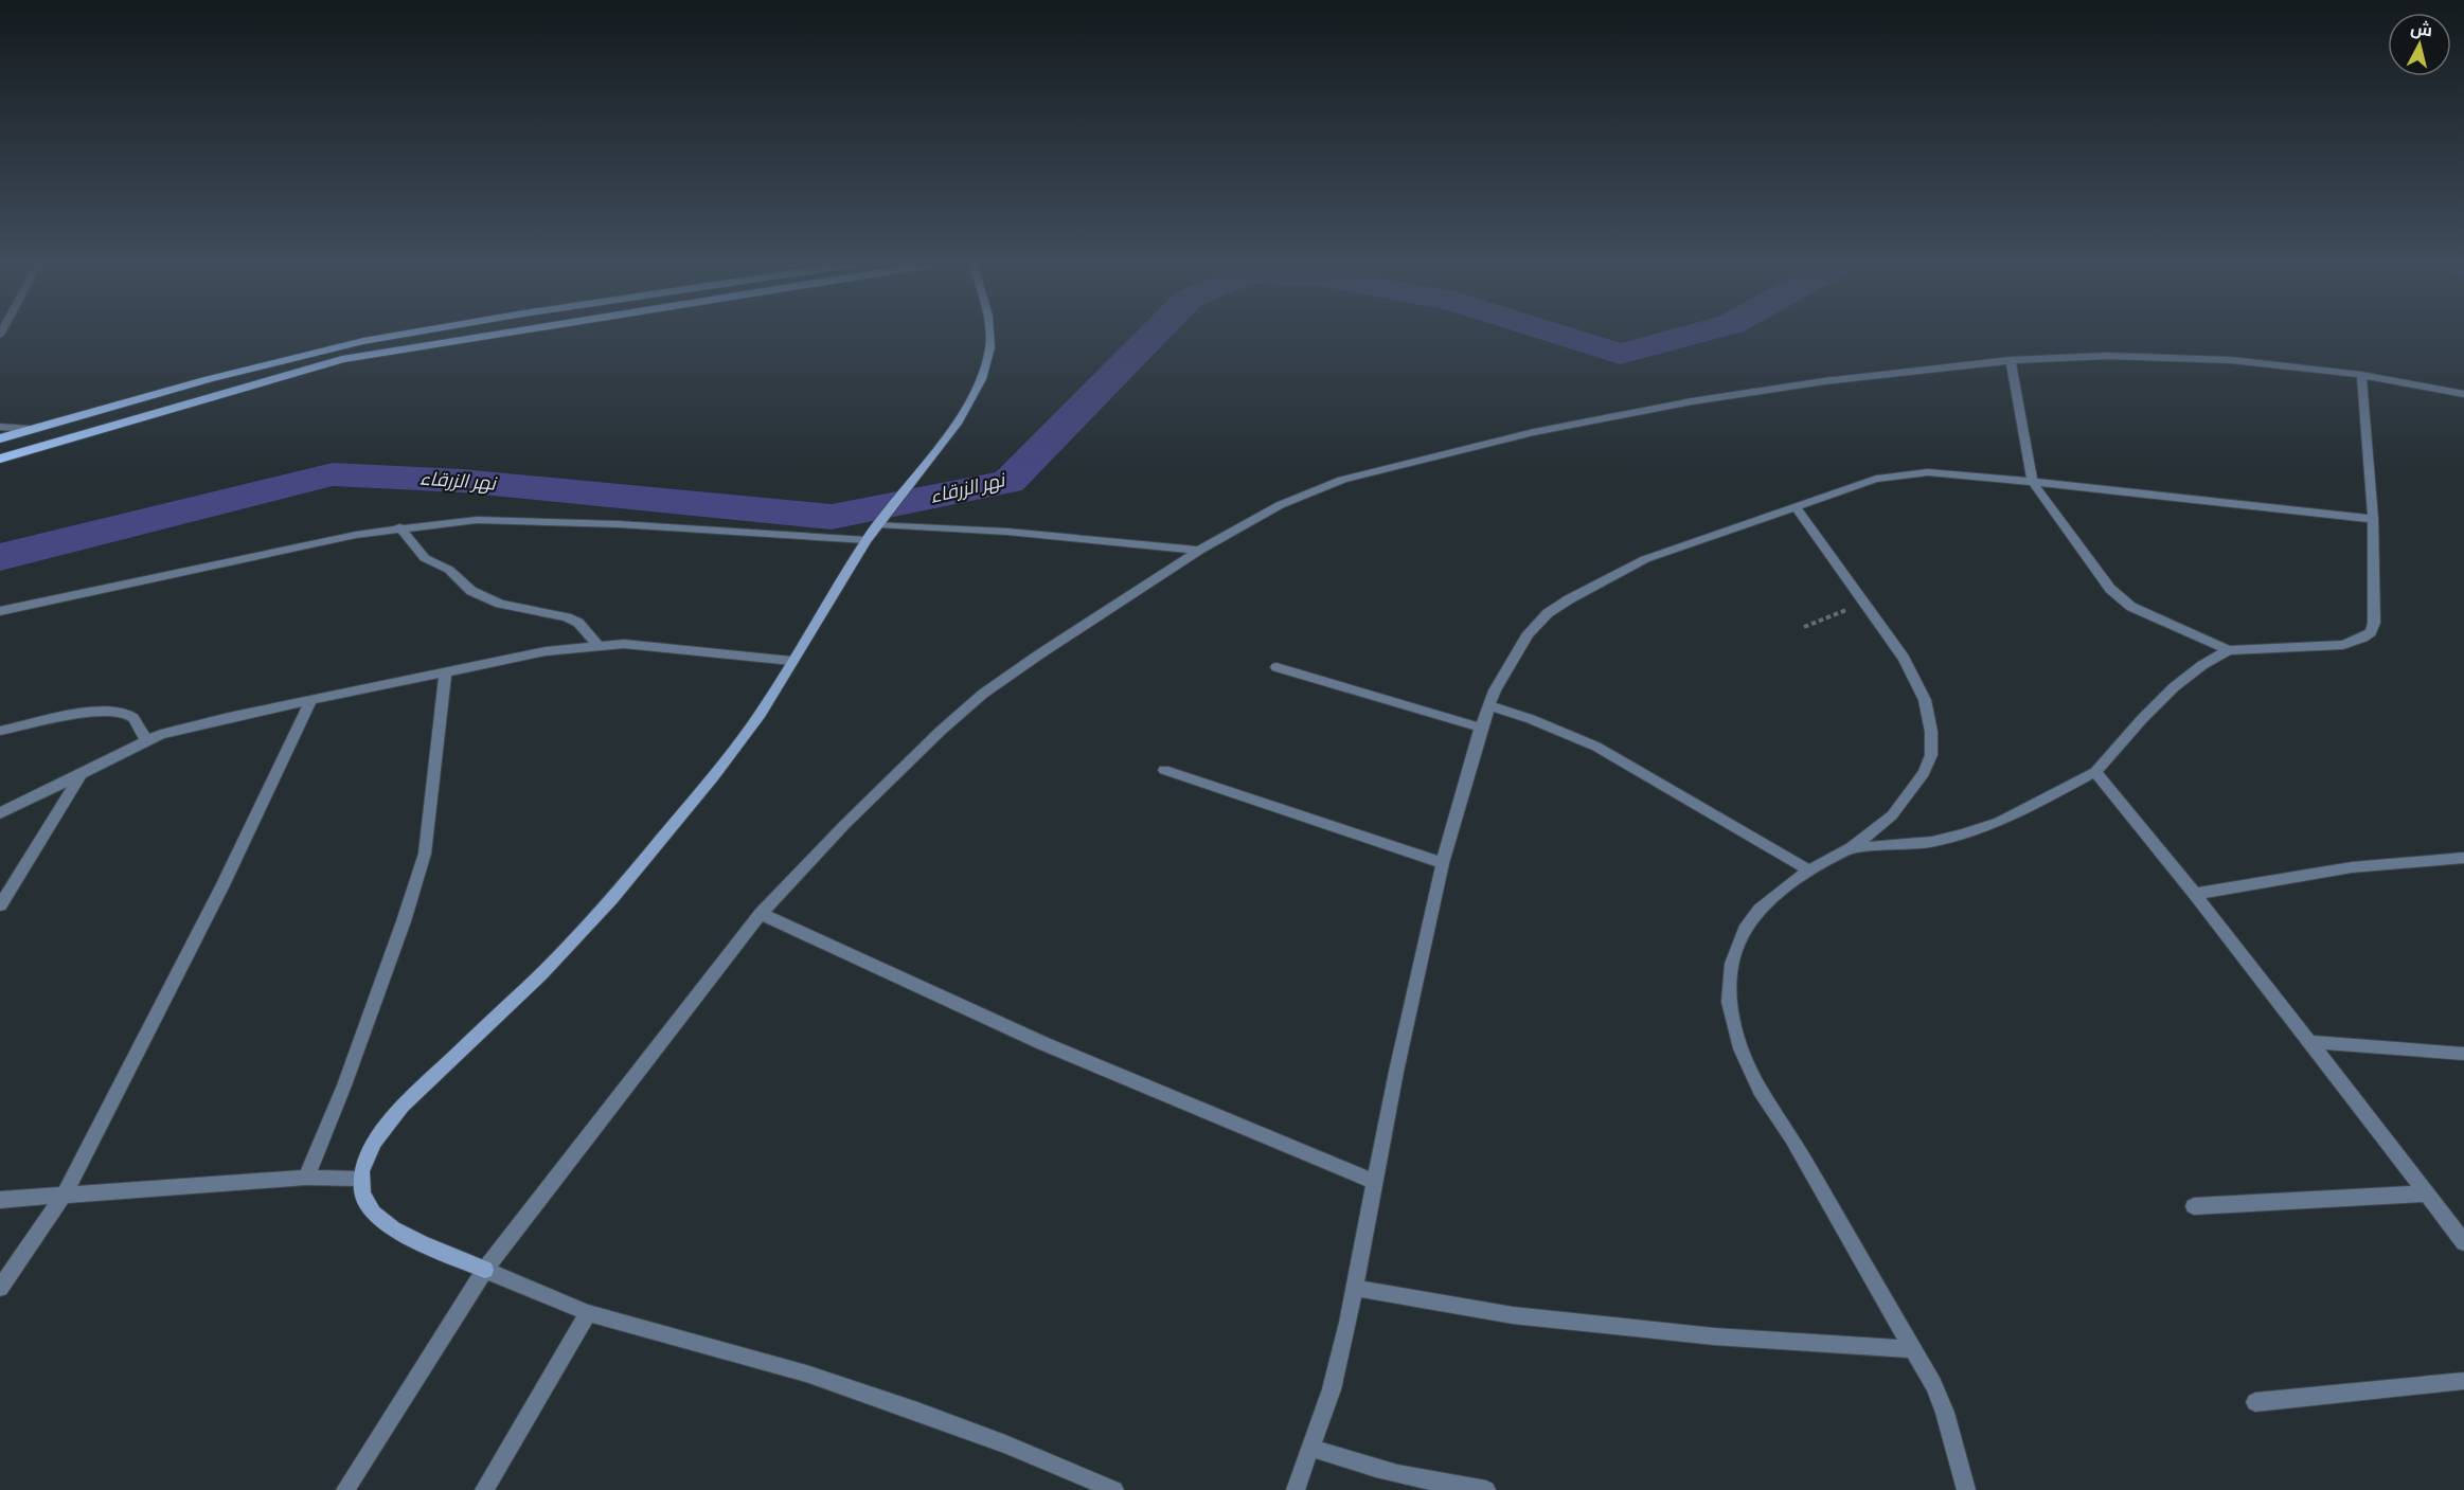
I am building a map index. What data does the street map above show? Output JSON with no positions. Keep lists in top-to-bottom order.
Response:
{
  "water": ["نهر الزرقاء"],
  "north": "top"
}
